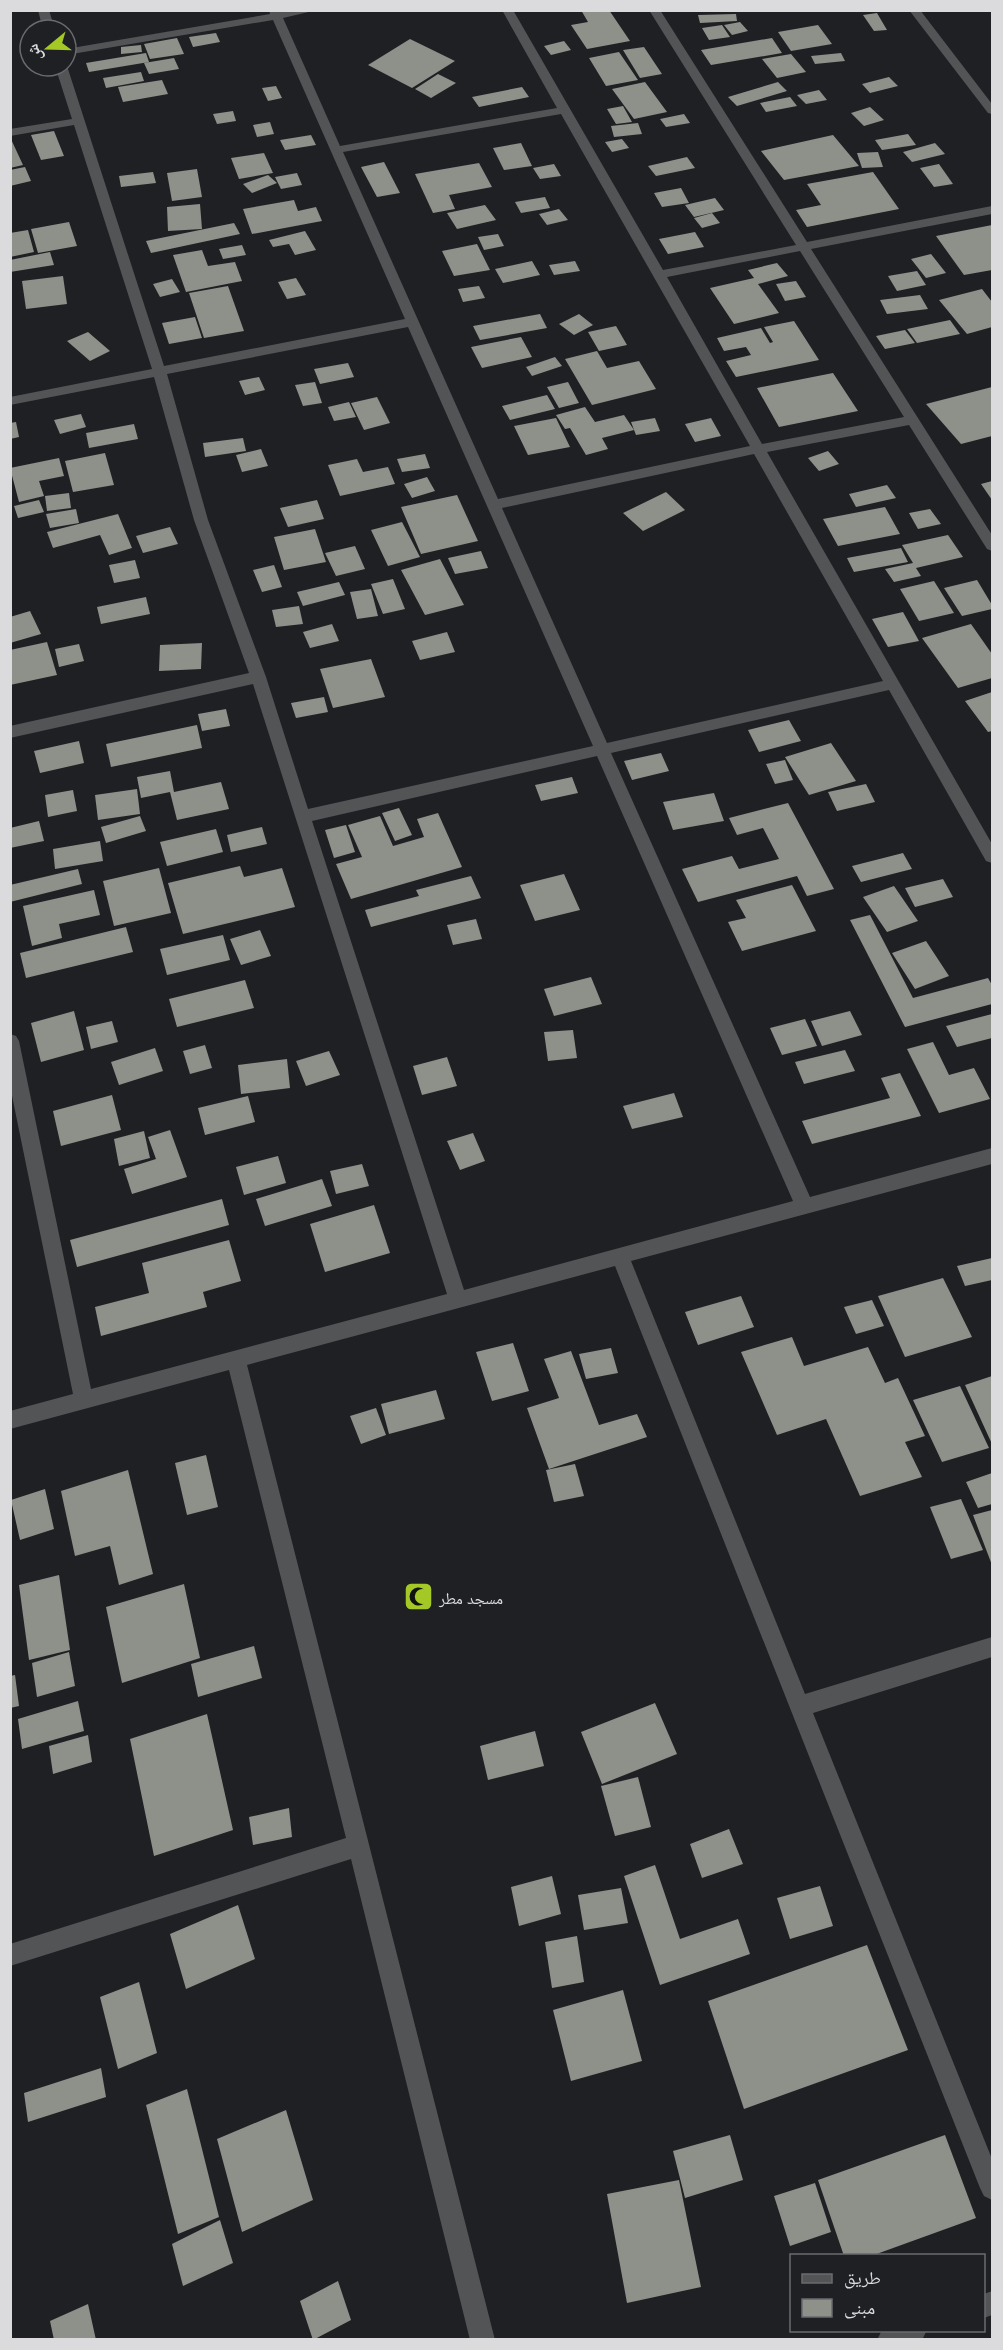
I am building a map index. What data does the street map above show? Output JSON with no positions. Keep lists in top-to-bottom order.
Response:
{
  "places": {
    "mosque": ["مسجد مطر"]
  },
  "legend": ["طريق", "مبنى"],
  "north": "left"
}
